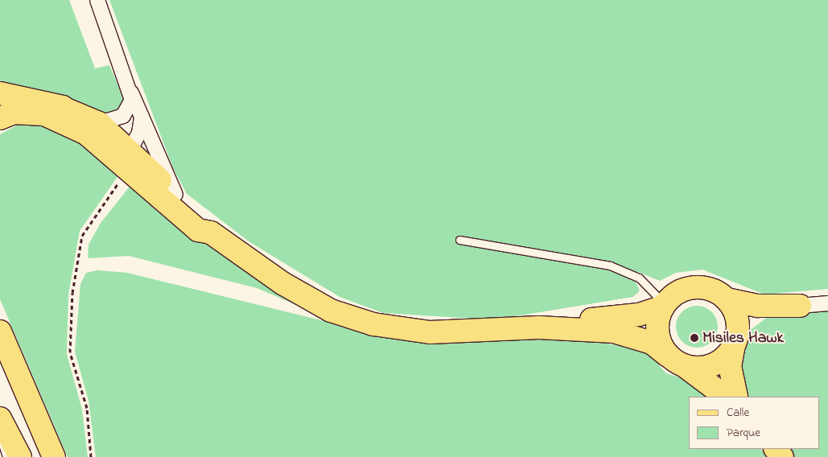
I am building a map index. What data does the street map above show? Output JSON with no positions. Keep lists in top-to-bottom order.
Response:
{
  "places": ["Misiles Hawk"],
  "legend": ["Calle", "Parque"]
}
